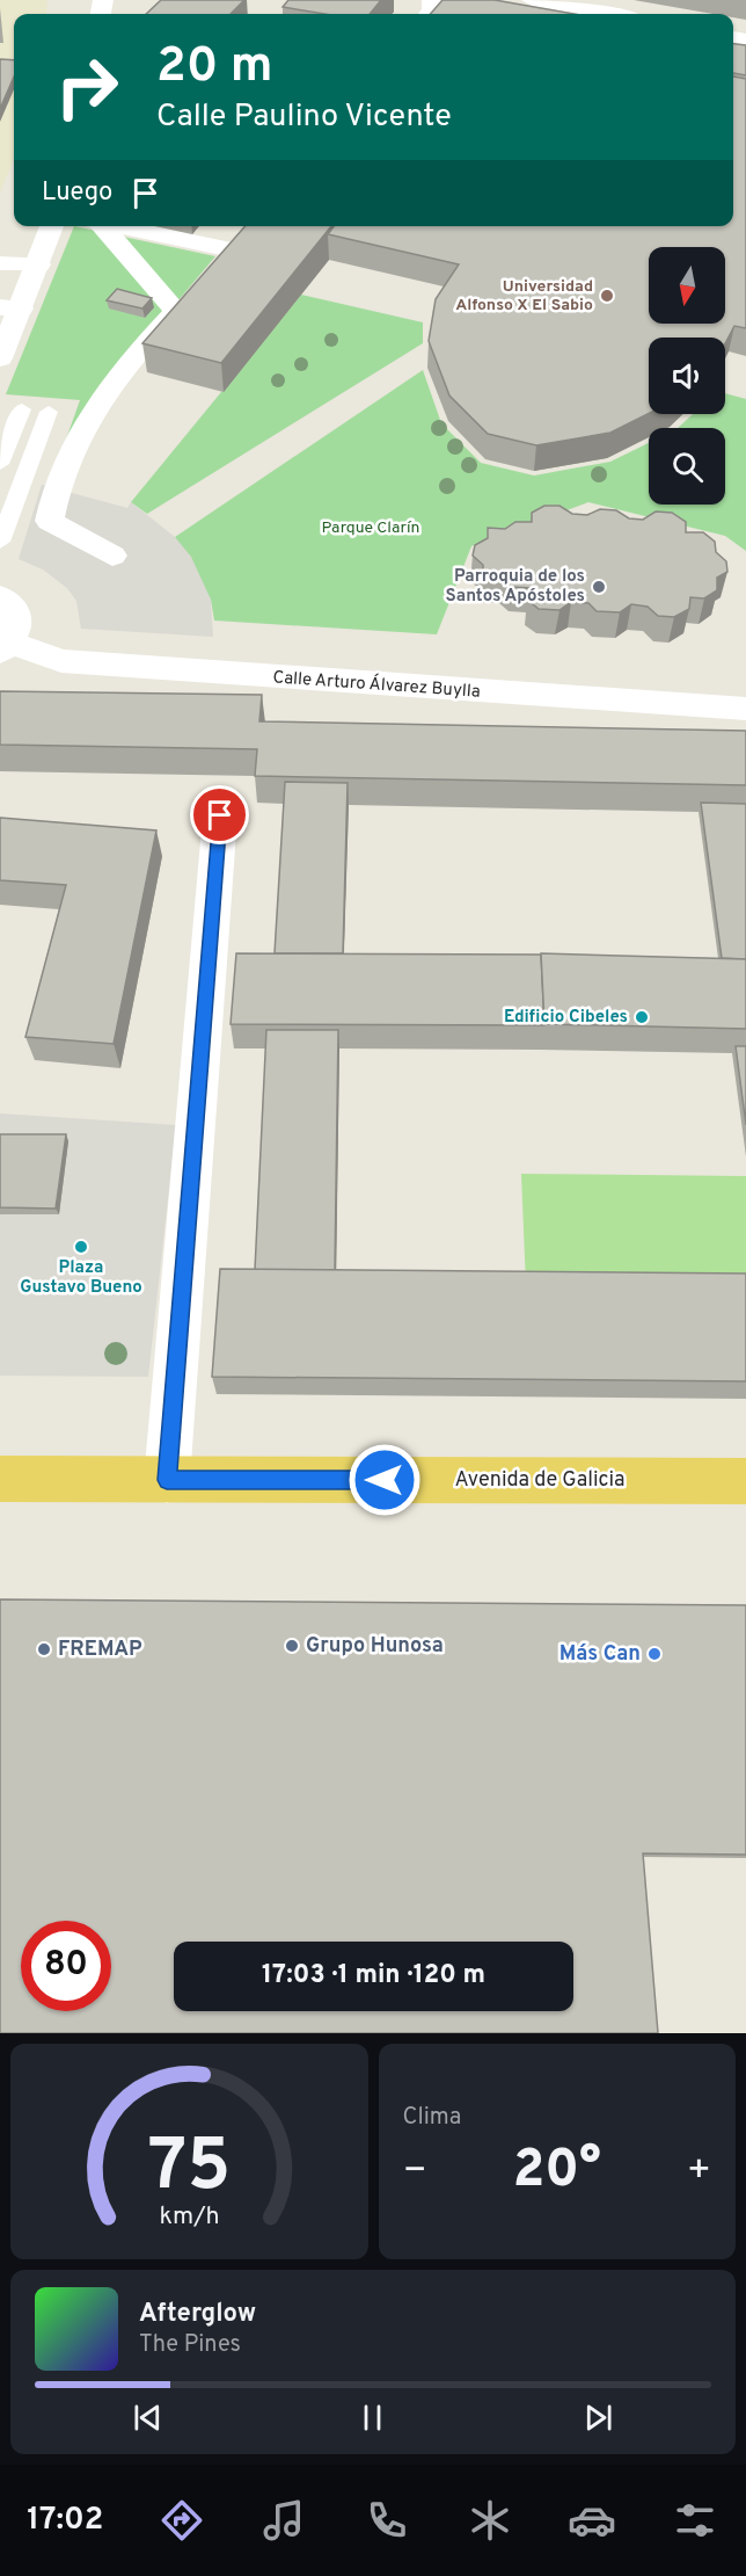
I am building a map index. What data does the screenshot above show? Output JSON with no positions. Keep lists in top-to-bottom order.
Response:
{
  "streets": {
    "highway": ["Avenida de Galicia"],
    "street": ["Calle Arturo Álvarez Buylla"]
  },
  "parks": ["Parque Clarín"],
  "places": [
    "Universidad Alfonso X El Sabio",
    "Parroquia de los Santos Apóstoles",
    "Edificio Cibeles",
    "Plaza Gustavo Bueno",
    "Grupo Hunosa",
    "FREMAP",
    "Más Can"
  ],
  "north": "bottom",
  "page": {
    "turn": ["20 m", "Calle Paulino Vicente"],
    "then": "Luego",
    "limit": "80",
    "trip": "17:03 · 1 min · 120 m",
    "tile": "Clima",
    "heat": ["−", "20°", "+"],
    "song": ["Afterglow", "The Pines"],
    "tabs": "17:02",
    "gauge": ["75", "km/h"]
  }
}
